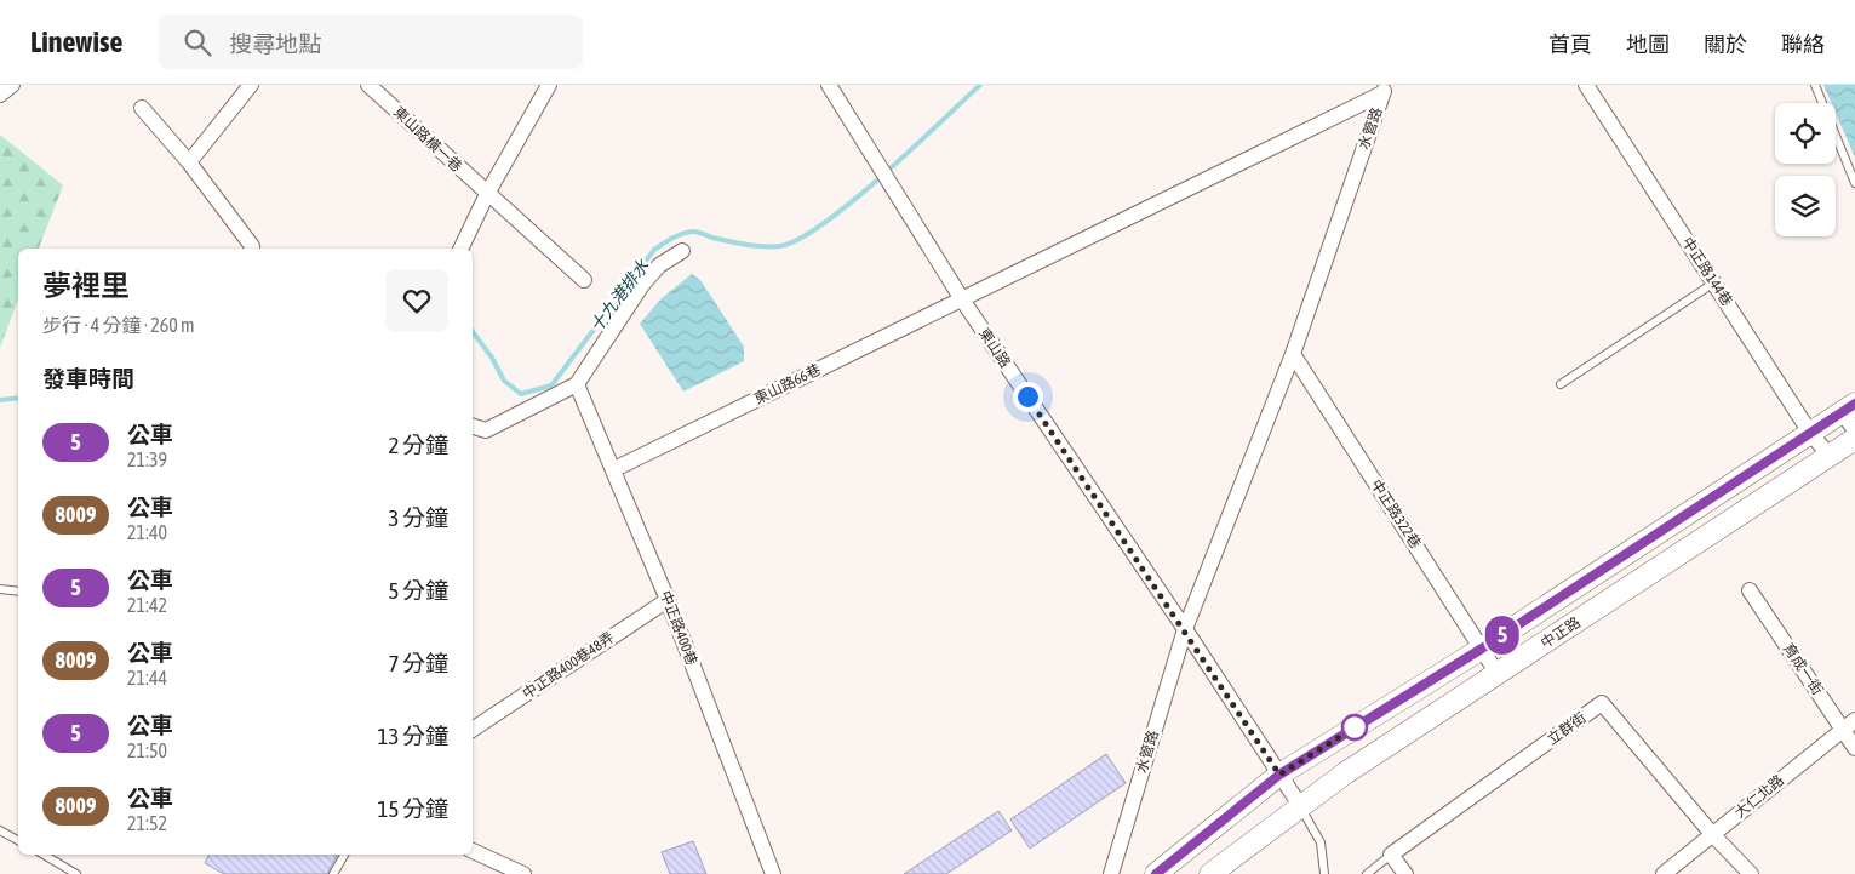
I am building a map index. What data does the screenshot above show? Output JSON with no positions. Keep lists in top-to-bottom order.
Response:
{
  "streets": {
    "main road": ["中正路"],
    "street": [
      "水管路",
      "東山路橫一巷",
      "中正路144巷",
      "東山路",
      "東山路66巷",
      "中正路322巷",
      "中正路400巷",
      "中正路400巷48弄",
      "育成一街",
      "立群街",
      "大仁北路"
    ]
  },
  "crossings": [
    ["水管路", "東山路"],
    ["水管路", "東山路66巷"],
    ["水管路", "中正路322巷"],
    ["中正路144巷", "中正路"],
    ["東山路", "東山路66巷"],
    ["東山路", "中正路"],
    ["東山路66巷", "中正路400巷"],
    ["中正路322巷", "中正路"],
    ["中正路400巷", "中正路400巷48弄"],
    ["育成一街", "大仁北路"],
    ["立群街", "大仁北路"]
  ],
  "water": ["十九港排水"],
  "lines": ["bus line 5"],
  "page": {
    "header": "Linewise",
    "search": "搜尋地點",
    "nav": [
      "首頁",
      "地圖",
      "關於",
      "聯絡"
    ],
    "on_map": "5",
    "heading": [
      ["夢裡里", "步行 · 4 分鐘 · 260 m"],
      "發車時間"
    ],
    "list": [
      {
        "mark": "5",
        "name": "公車",
        "note": "21:39",
        "value": "2 分鐘"
      },
      {
        "mark": "8009",
        "name": "公車",
        "note": "21:40",
        "value": "3 分鐘"
      },
      {
        "mark": "5",
        "name": "公車",
        "note": "21:42",
        "value": "5 分鐘"
      },
      {
        "mark": "8009",
        "name": "公車",
        "note": "21:44",
        "value": "7 分鐘"
      },
      {
        "mark": "5",
        "name": "公車",
        "note": "21:50",
        "value": "13 分鐘"
      },
      {
        "mark": "8009",
        "name": "公車",
        "note": "21:52",
        "value": "15 分鐘"
      }
    ]
  }
}
